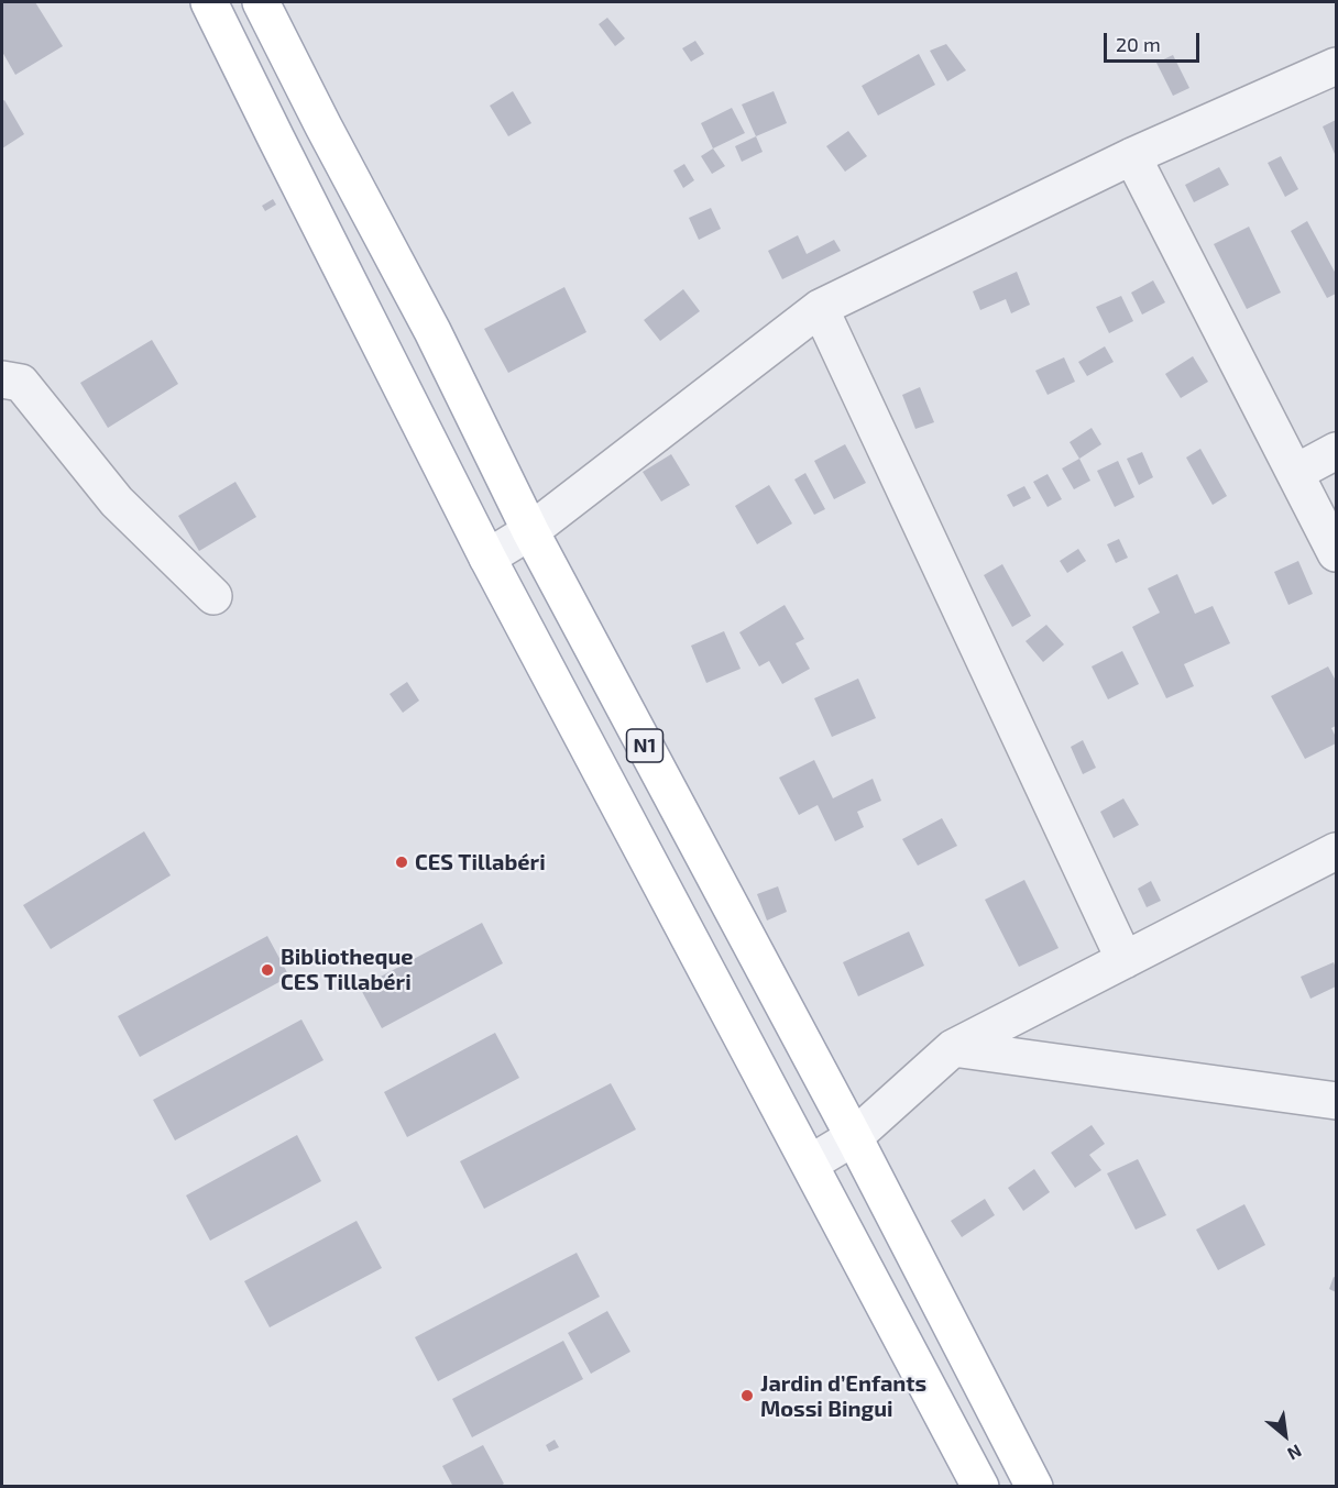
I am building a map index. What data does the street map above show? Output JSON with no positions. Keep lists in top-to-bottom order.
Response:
{
  "streets": {
    "main road": ["N1"]
  },
  "places": ["CES Tillabéri", "Bibliotheque CES Tillabéri", "Jardin d’Enfants Mossi Bingui"],
  "scale_bar": "20 m",
  "north": "bottom right"
}
